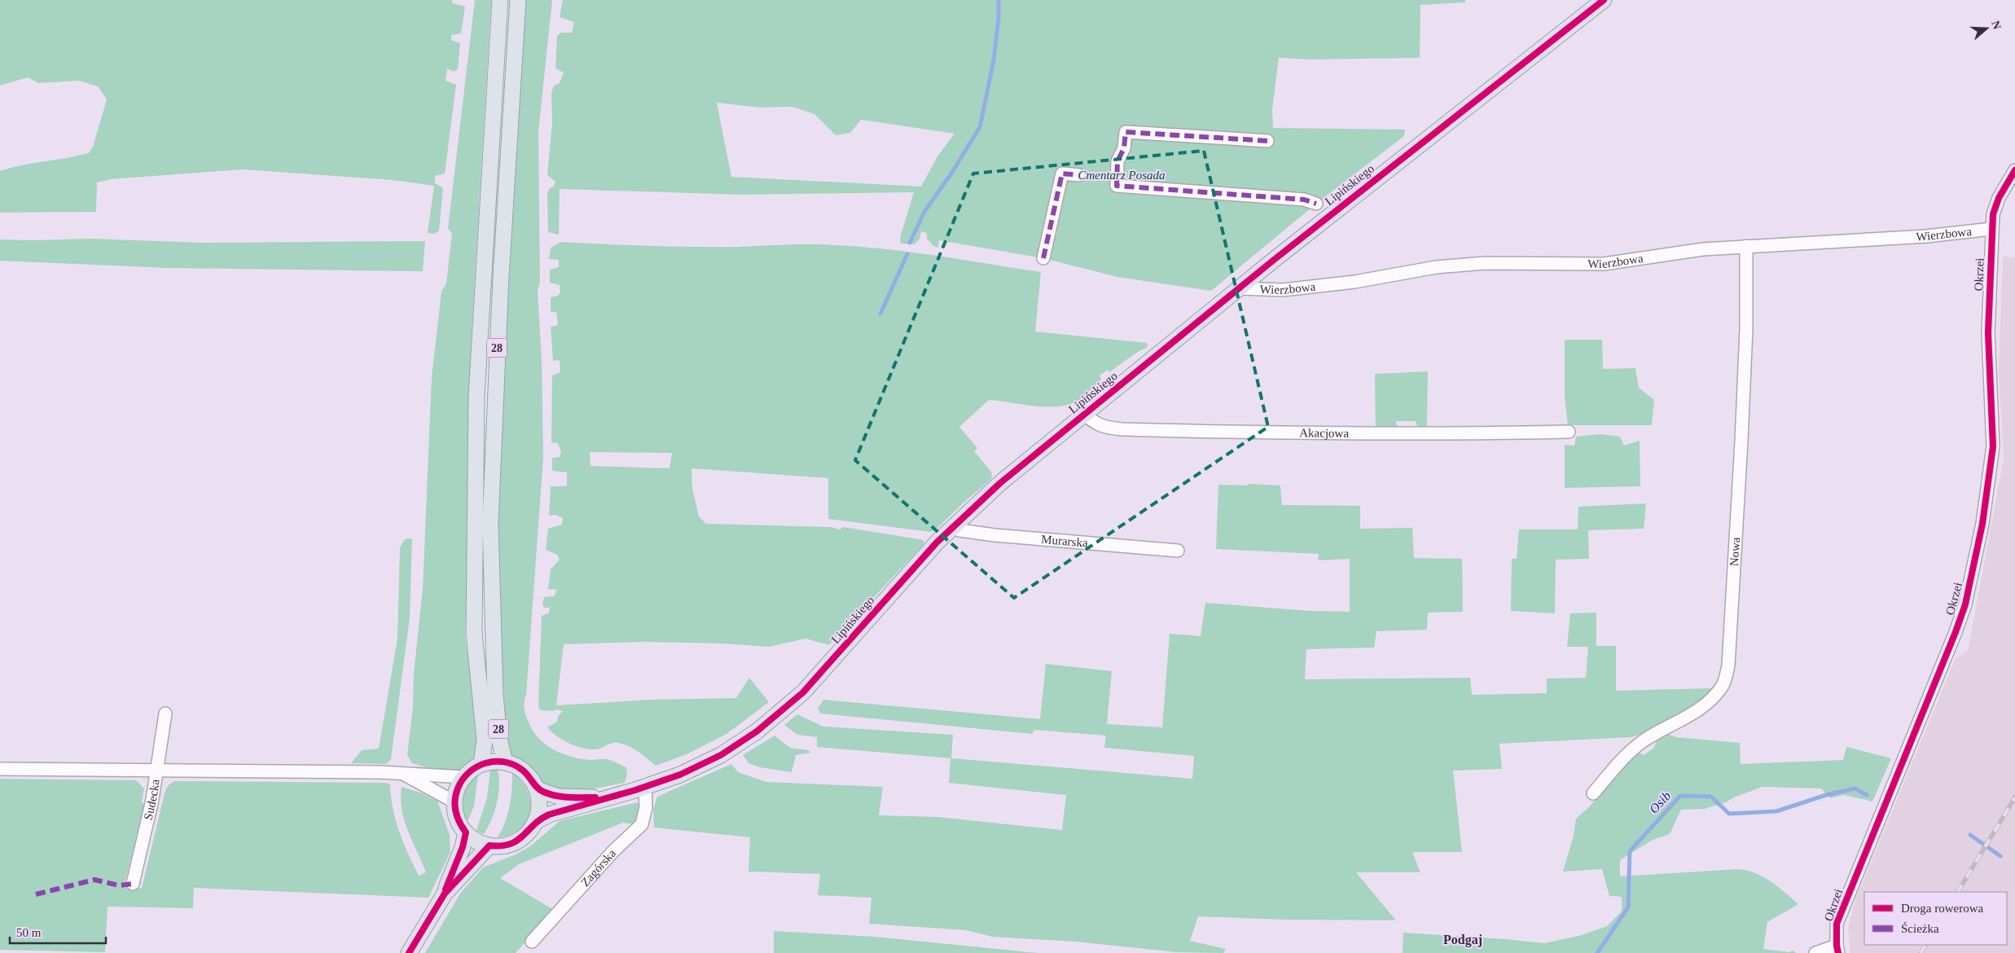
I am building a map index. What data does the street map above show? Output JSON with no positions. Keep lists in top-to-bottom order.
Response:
{
  "streets": {
    "main road": ["Lipińskiego", "28"],
    "street": [
      "Wierzbowa",
      "Okrzei",
      "Akacjowa",
      "Murarska",
      "Nowa",
      "Sudecka",
      "Zagórska"
    ]
  },
  "crossings": [
    ["Lipińskiego", "Wierzbowa"],
    ["Lipińskiego", "28"],
    ["Lipińskiego", "Akacjowa"],
    ["Lipińskiego", "Murarska"],
    ["Lipińskiego", "Zagórska"],
    ["Wierzbowa", "Okrzei"],
    ["Wierzbowa", "Nowa"]
  ],
  "districts": ["Podgaj"],
  "water": ["Osib"],
  "parks": ["Cmentarz Posada"],
  "legend": ["Droga rowerowa", "Ścieżka"],
  "scale_bar": "50 m",
  "north": "right"
}
